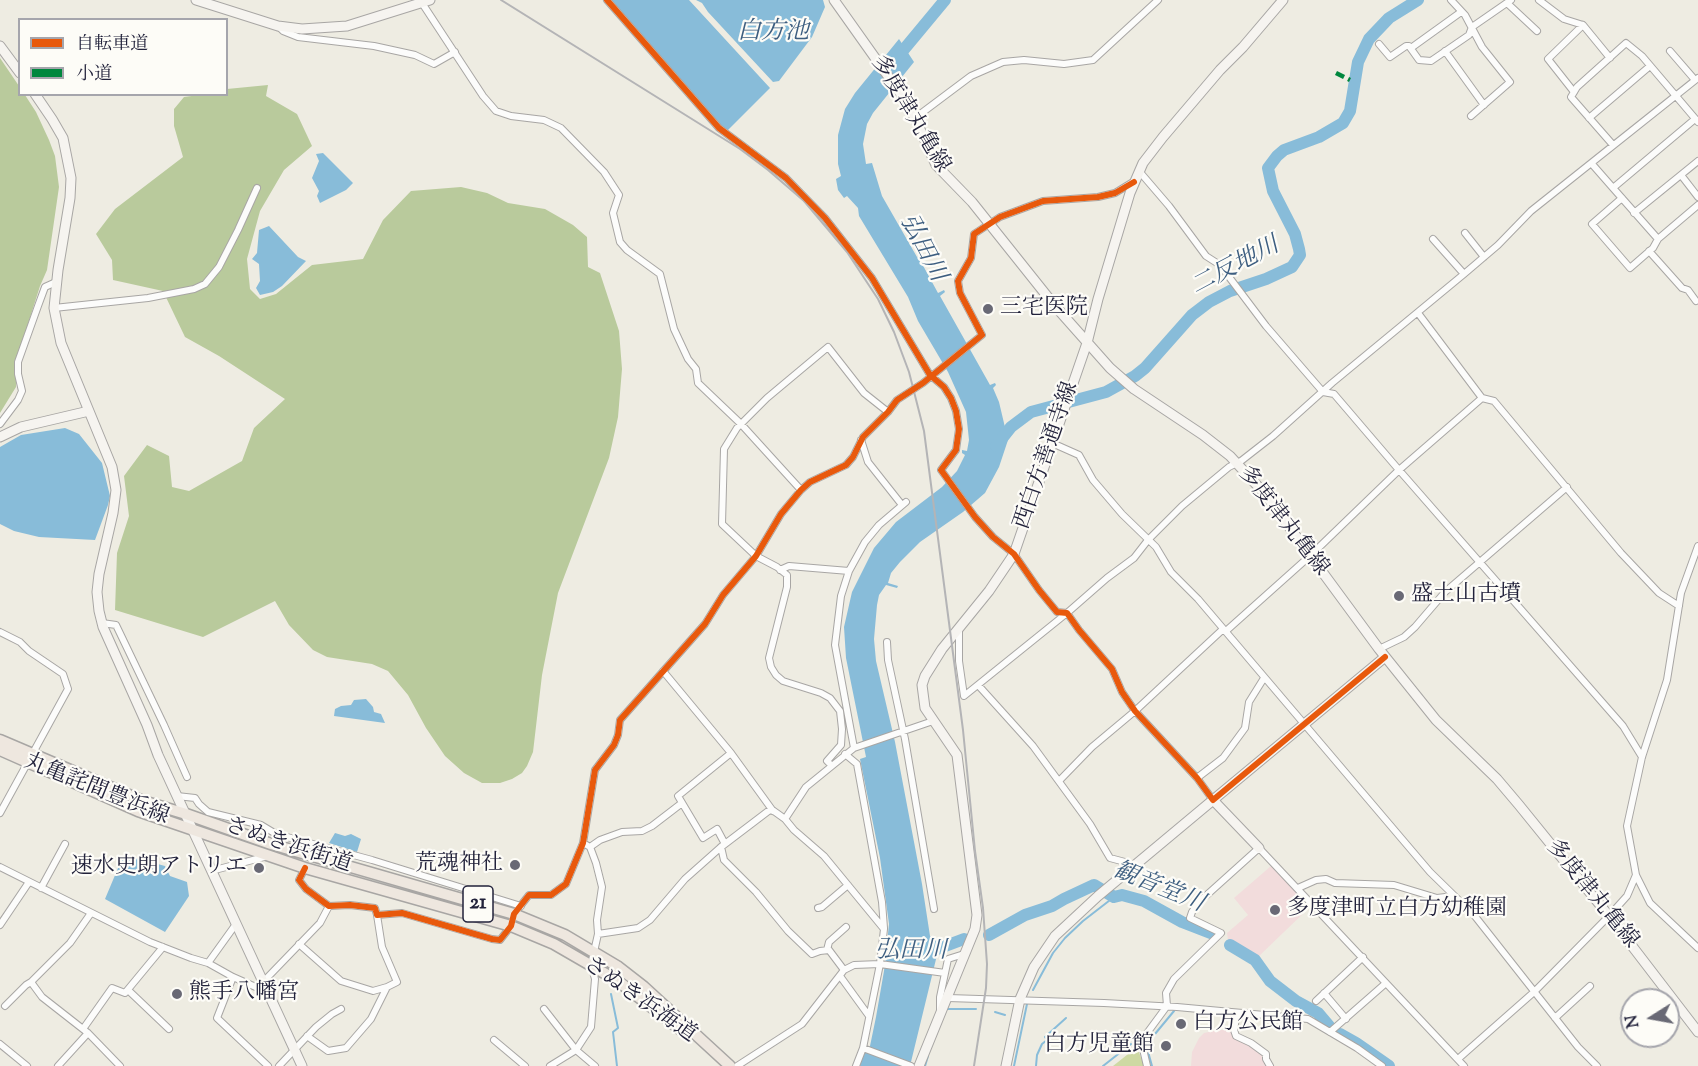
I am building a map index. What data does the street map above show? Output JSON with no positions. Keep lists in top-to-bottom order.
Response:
{
  "streets": {
    "main road": [
      "多度津丸亀線",
      "西白方善通寺線",
      "丸亀詫間豊浜線",
      "さぬき浜街道",
      "21",
      "さぬき浜海道"
    ]
  },
  "crossings": [
    ["多度津丸亀線", "西白方善通寺線"],
    ["丸亀詫間豊浜線", "さぬき浜街道"],
    ["さぬき浜街道", "さぬき浜海道"]
  ],
  "water": [
    "白方池",
    "弘田川",
    "二反地川",
    "観音堂川"
  ],
  "places": [
    "三宅医院",
    "盛土山古墳",
    "荒魂神社",
    "速水史朗アトリエ",
    "多度津町立白方幼稚園",
    "熊手八幡宮",
    "白方公民館",
    "白方児童館"
  ],
  "legend": ["自転車道", "小道"],
  "north": "left"
}
